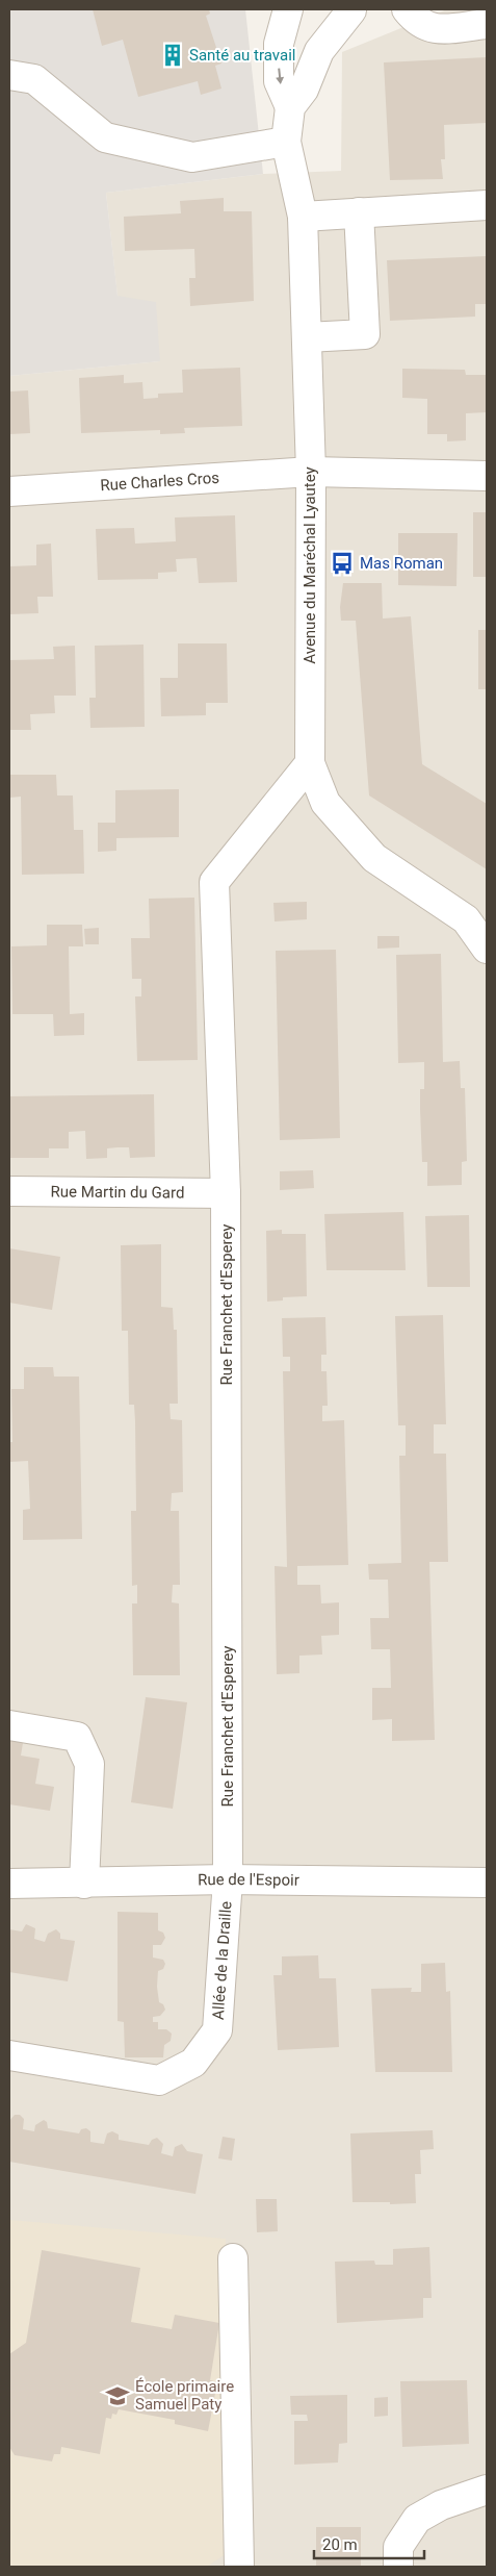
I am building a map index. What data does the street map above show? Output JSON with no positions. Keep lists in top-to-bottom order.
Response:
{
  "streets": {
    "street": [
      "Rue Charles Cros",
      "Avenue du Maréchal Lyautey",
      "Rue Martin du Gard",
      "Rue Franchet d'Esperey",
      "Rue de l'Espoir",
      "Allée de la Draille"
    ]
  },
  "crossings": [
    ["Rue Charles Cros", "Avenue du Maréchal Lyautey"],
    ["Avenue du Maréchal Lyautey", "Rue Franchet d'Esperey"],
    ["Rue Martin du Gard", "Rue Franchet d'Esperey"],
    ["Rue Franchet d'Esperey", "Rue de l'Espoir"],
    ["Rue Franchet d'Esperey", "Allée de la Draille"],
    ["Rue de l'Espoir", "Allée de la Draille"]
  ],
  "places": {
    "building": ["Santé au travail"],
    "bus stop": ["Mas Roman"],
    "school or university": ["École primaire Samuel Paty"]
  },
  "scale_bar": "20 m"
}
